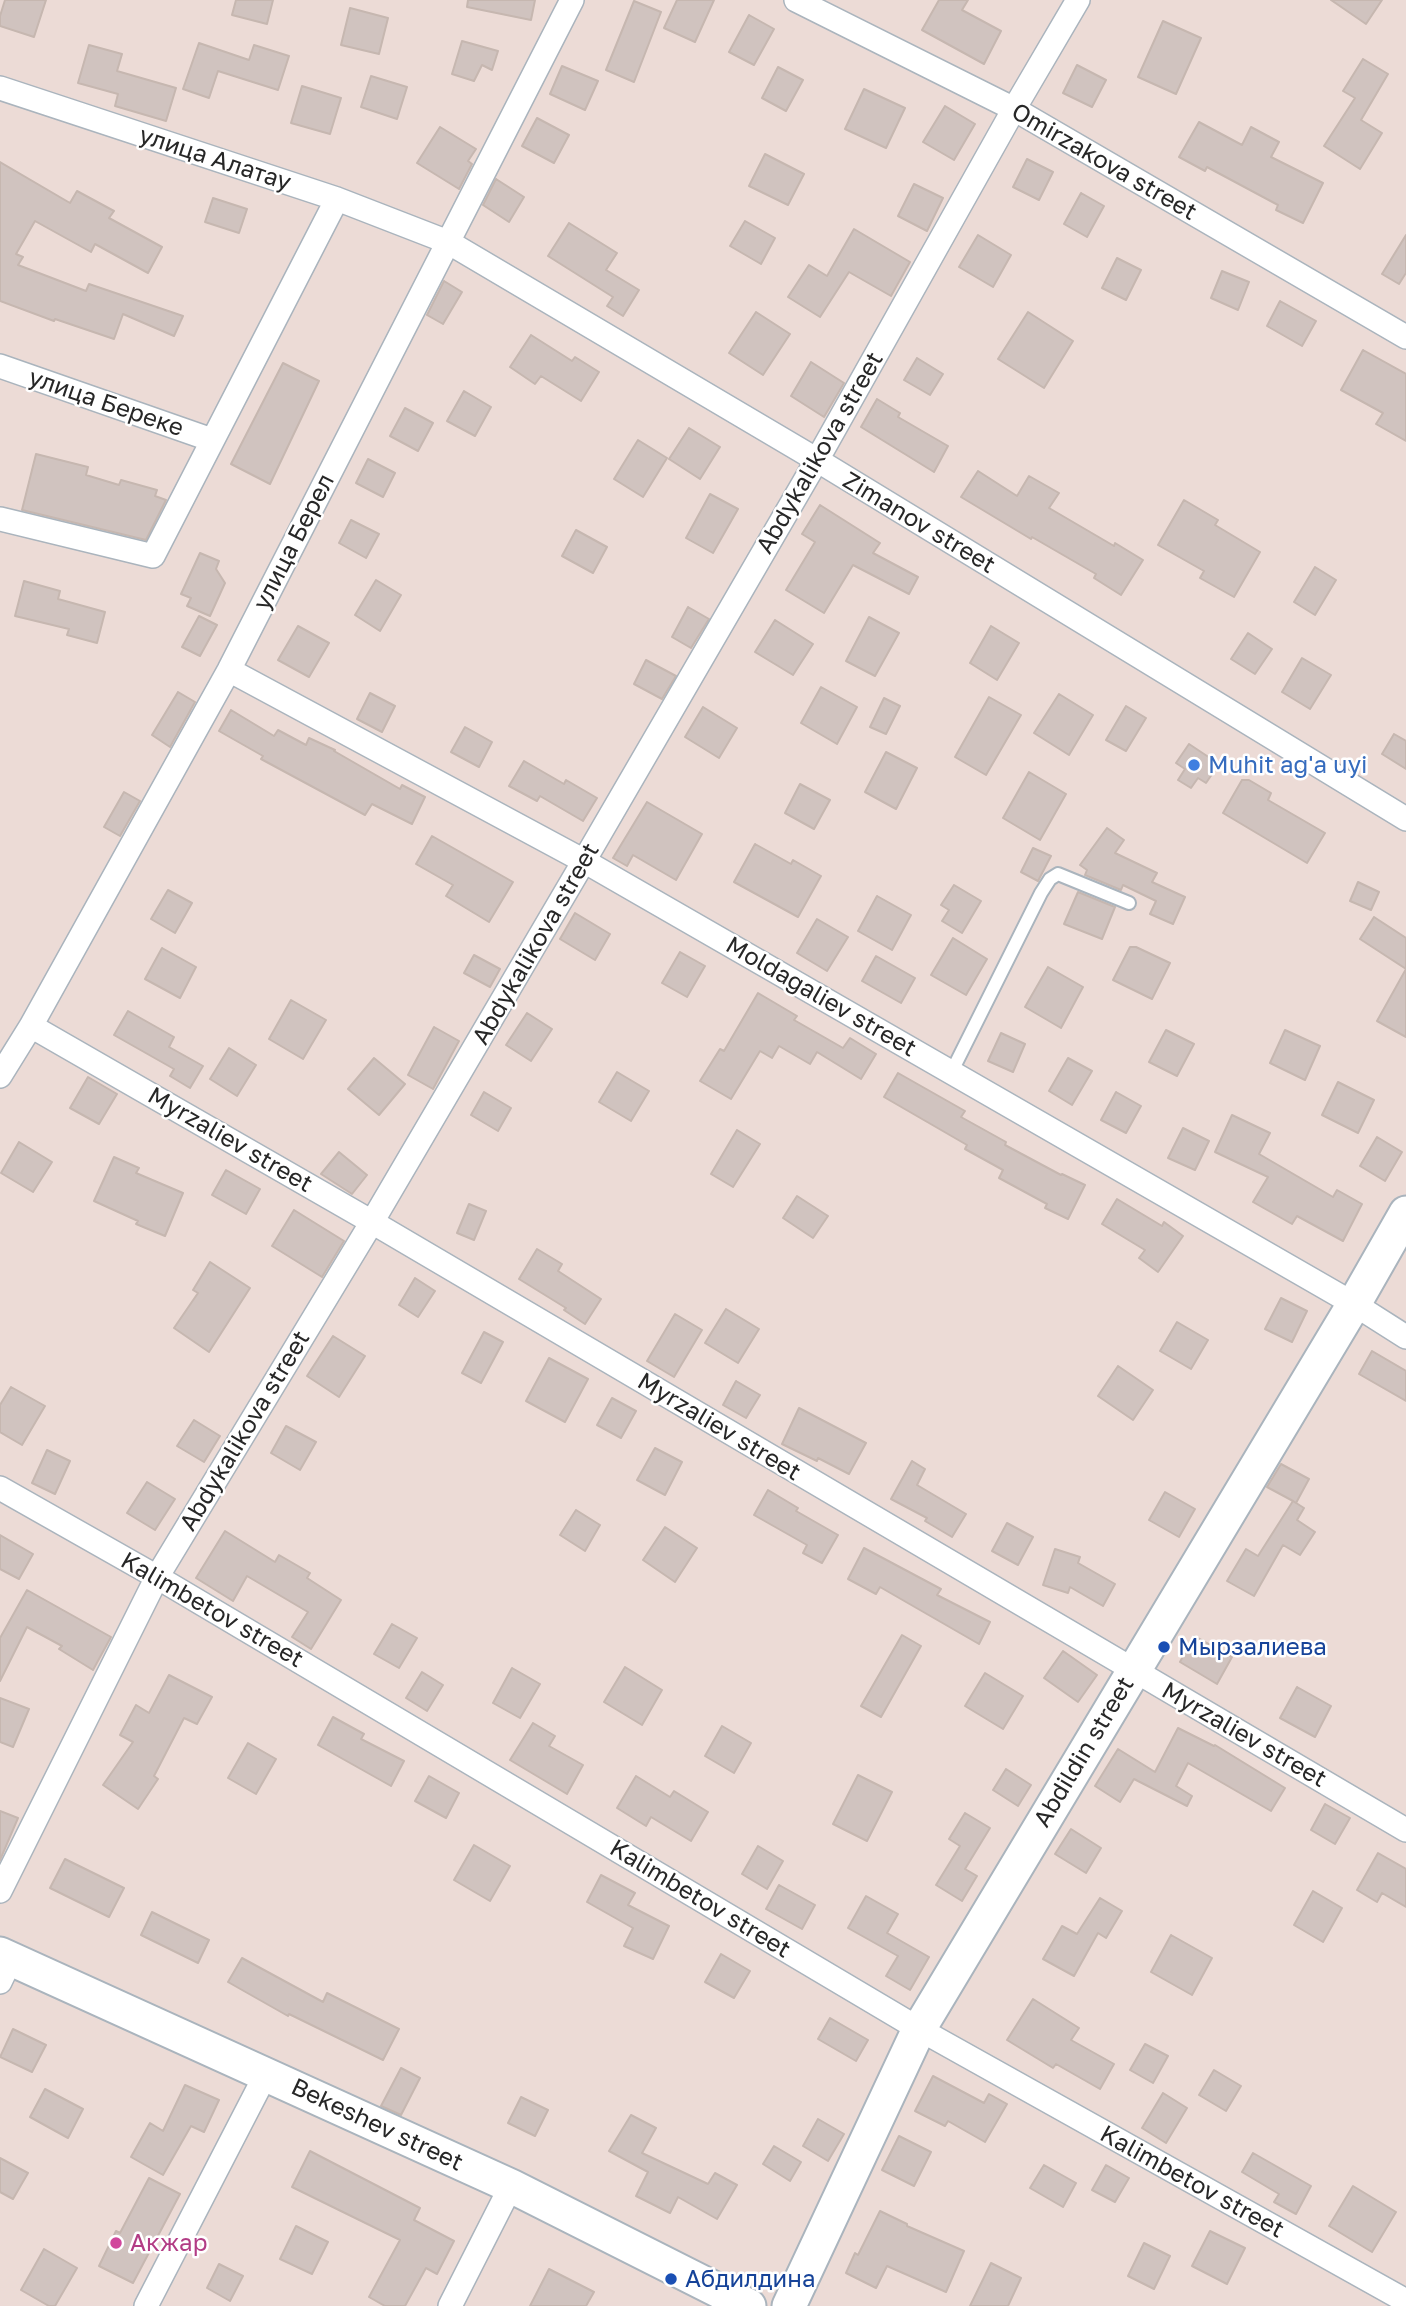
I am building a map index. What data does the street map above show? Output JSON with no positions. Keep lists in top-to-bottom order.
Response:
{
  "streets": {
    "main road": ["Abdildin street", "Bekeshev street"],
    "street": [
      "улица Алатау",
      "Omirzakova street",
      "улица Береке",
      "Abdykalikova street",
      "Zimanov street",
      "улица Берел",
      "Moldagaliev street",
      "Myrzaliev street",
      "Kalimbetov street"
    ]
  },
  "crossings": [
    ["улица Алатау", "Zimanov street"],
    ["улица Алатау", "улица Берел"],
    ["Omirzakova street", "Abdykalikova street"],
    ["Abdykalikova street", "Zimanov street"],
    ["Abdykalikova street", "Moldagaliev street"],
    ["Abdykalikova street", "Myrzaliev street"],
    ["Abdykalikova street", "Kalimbetov street"],
    ["Zimanov street", "улица Берел"],
    ["улица Берел", "Moldagaliev street"],
    ["улица Берел", "Myrzaliev street"],
    ["Moldagaliev street", "Abdildin street"],
    ["Myrzaliev street", "Abdildin street"],
    ["Kalimbetov street", "Abdildin street"]
  ],
  "places": [
    "Muhit ag'a uyi",
    "Мырзалиева",
    "Акжар",
    "Абдилдина"
  ]
}
